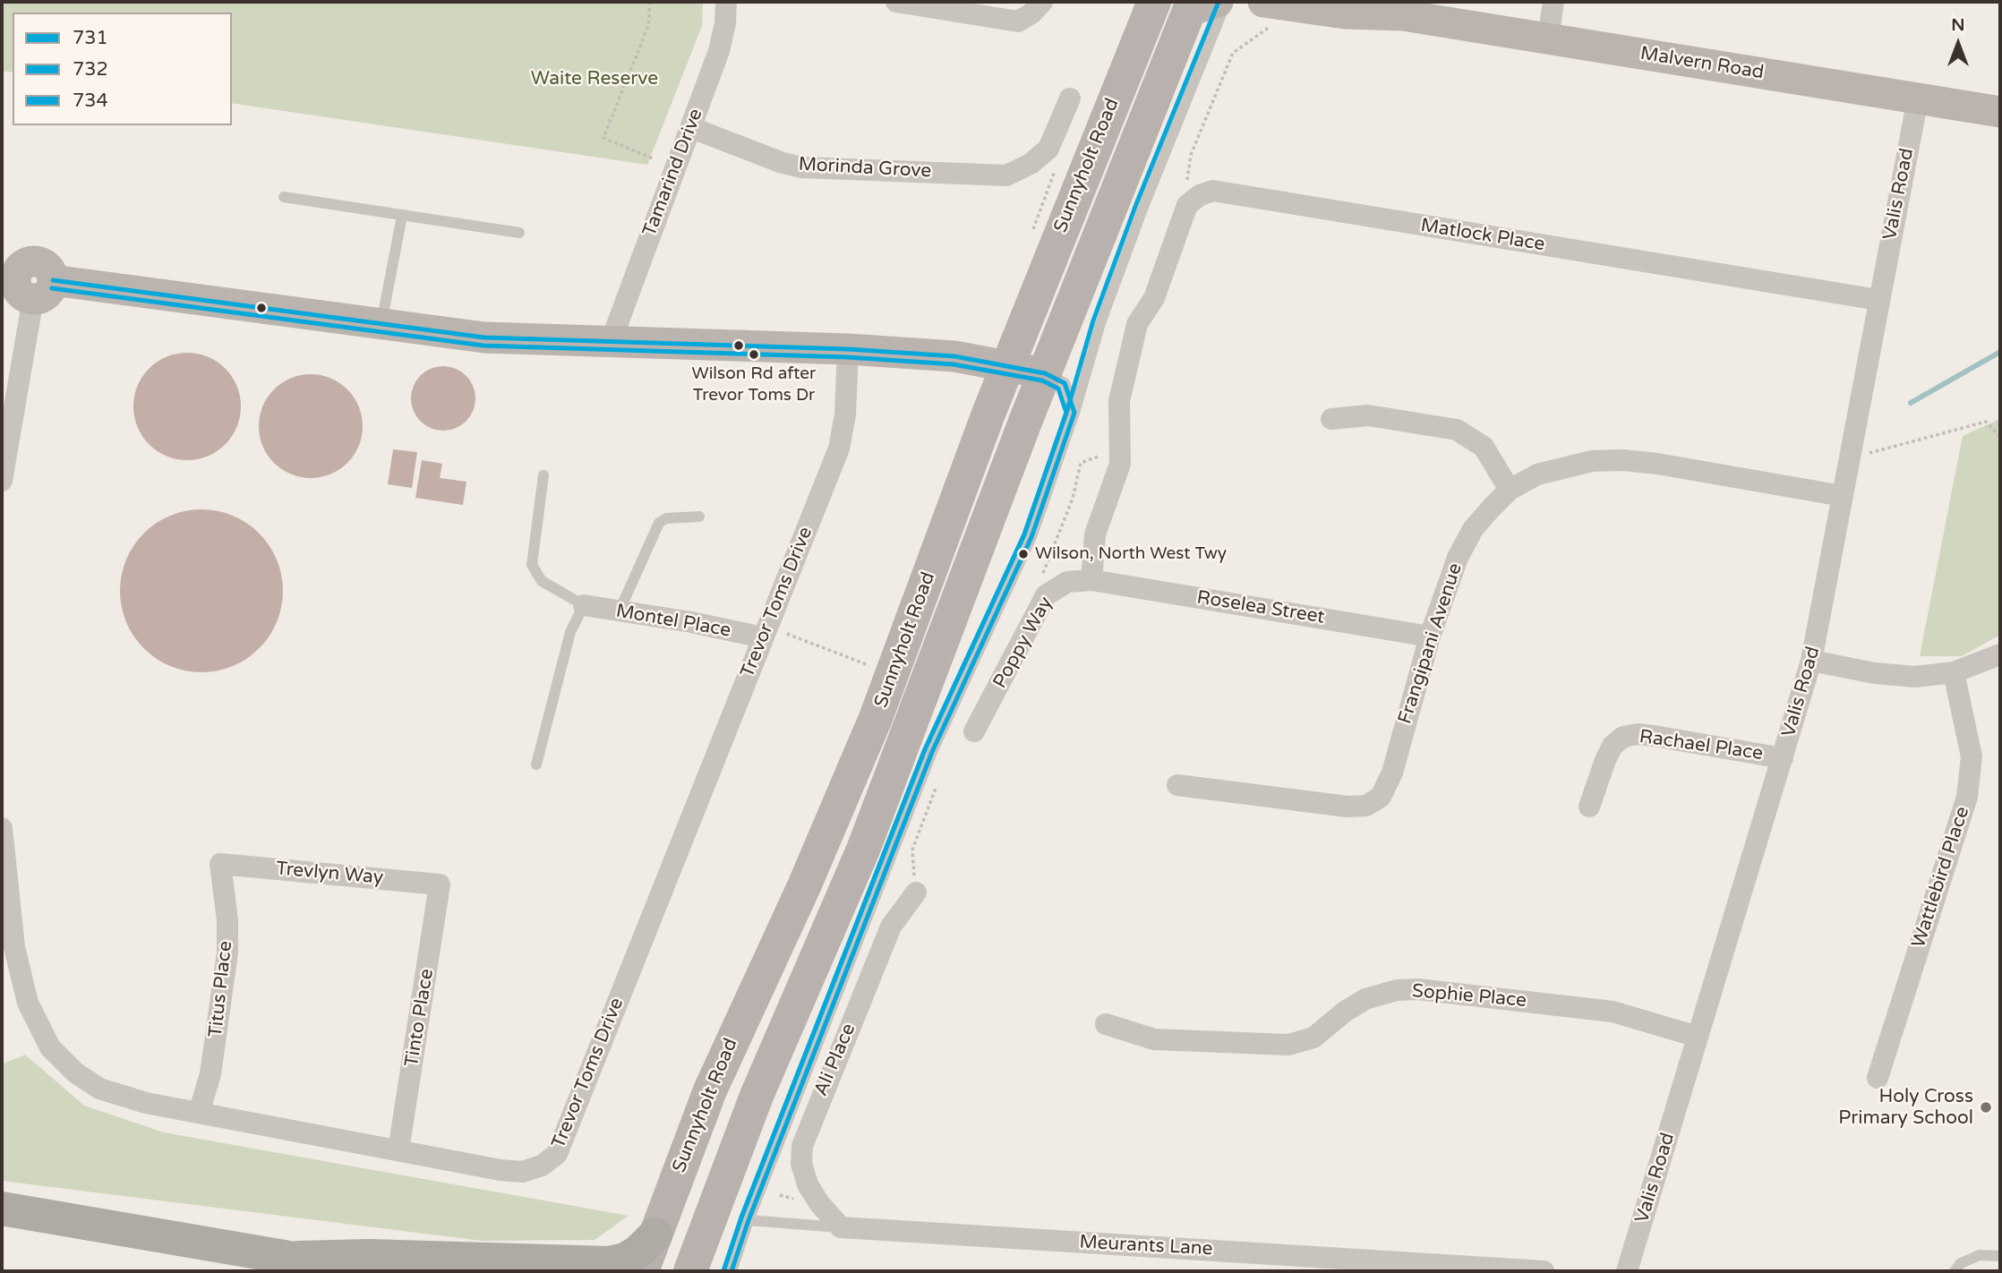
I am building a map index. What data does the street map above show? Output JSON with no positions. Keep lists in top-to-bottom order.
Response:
{
  "streets": {
    "main road": ["Sunnyholt Road"],
    "street": [
      "Malvern Road",
      "Morinda Grove",
      "Tamarind Drive",
      "Valis Road",
      "Matlock Place",
      "Trevor Toms Drive",
      "Roselea Street",
      "Montel Place",
      "Poppy Way",
      "Frangipani Avenue",
      "Rachael Place",
      "Trevlyn Way",
      "Wattlebird Place",
      "Titus Place",
      "Sophie Place",
      "Tinto Place",
      "Ali Place",
      "Meurants Lane"
    ]
  },
  "crossings": [
    ["Malvern Road", "Valis Road"],
    ["Morinda Grove", "Tamarind Drive"],
    ["Valis Road", "Matlock Place"],
    ["Valis Road", "Frangipani Avenue"],
    ["Valis Road", "Rachael Place"],
    ["Valis Road", "Sophie Place"],
    ["Trevor Toms Drive", "Montel Place"],
    ["Trevor Toms Drive", "Titus Place"],
    ["Trevor Toms Drive", "Tinto Place"],
    ["Roselea Street", "Poppy Way"],
    ["Roselea Street", "Frangipani Avenue"],
    ["Trevlyn Way", "Titus Place"],
    ["Trevlyn Way", "Tinto Place"],
    ["Ali Place", "Meurants Lane"]
  ],
  "parks": ["Waite Reserve"],
  "places": ["Wilson Rd after Trevor Toms Dr", "Wilson, North West Twy", "Holy Cross Primary School"],
  "lines": ["transit line 734", "transit line 731", "transit line 732"],
  "legend": ["731", "732", "734"],
  "north": "top"
}
